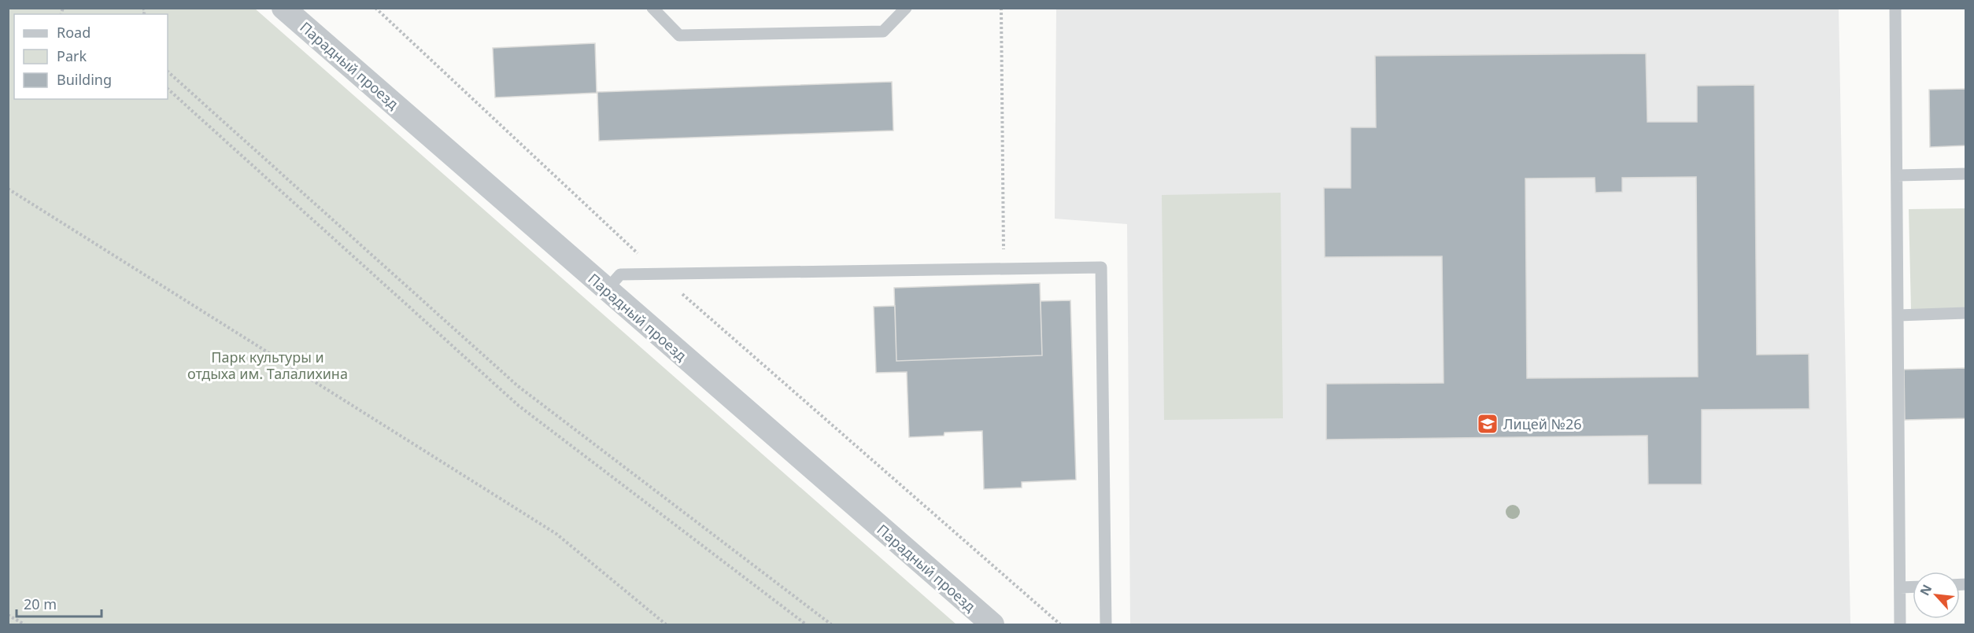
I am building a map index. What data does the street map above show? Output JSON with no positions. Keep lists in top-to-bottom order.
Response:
{
  "streets": {
    "street": ["Парадный проезд"]
  },
  "parks": ["Парк культуры и отдыха им. Талалихина"],
  "places": {
    "school or university": ["Лицей №26"]
  },
  "legend": ["Road", "Park", "Building"],
  "scale_bar": "20 m",
  "north": "top left"
}
